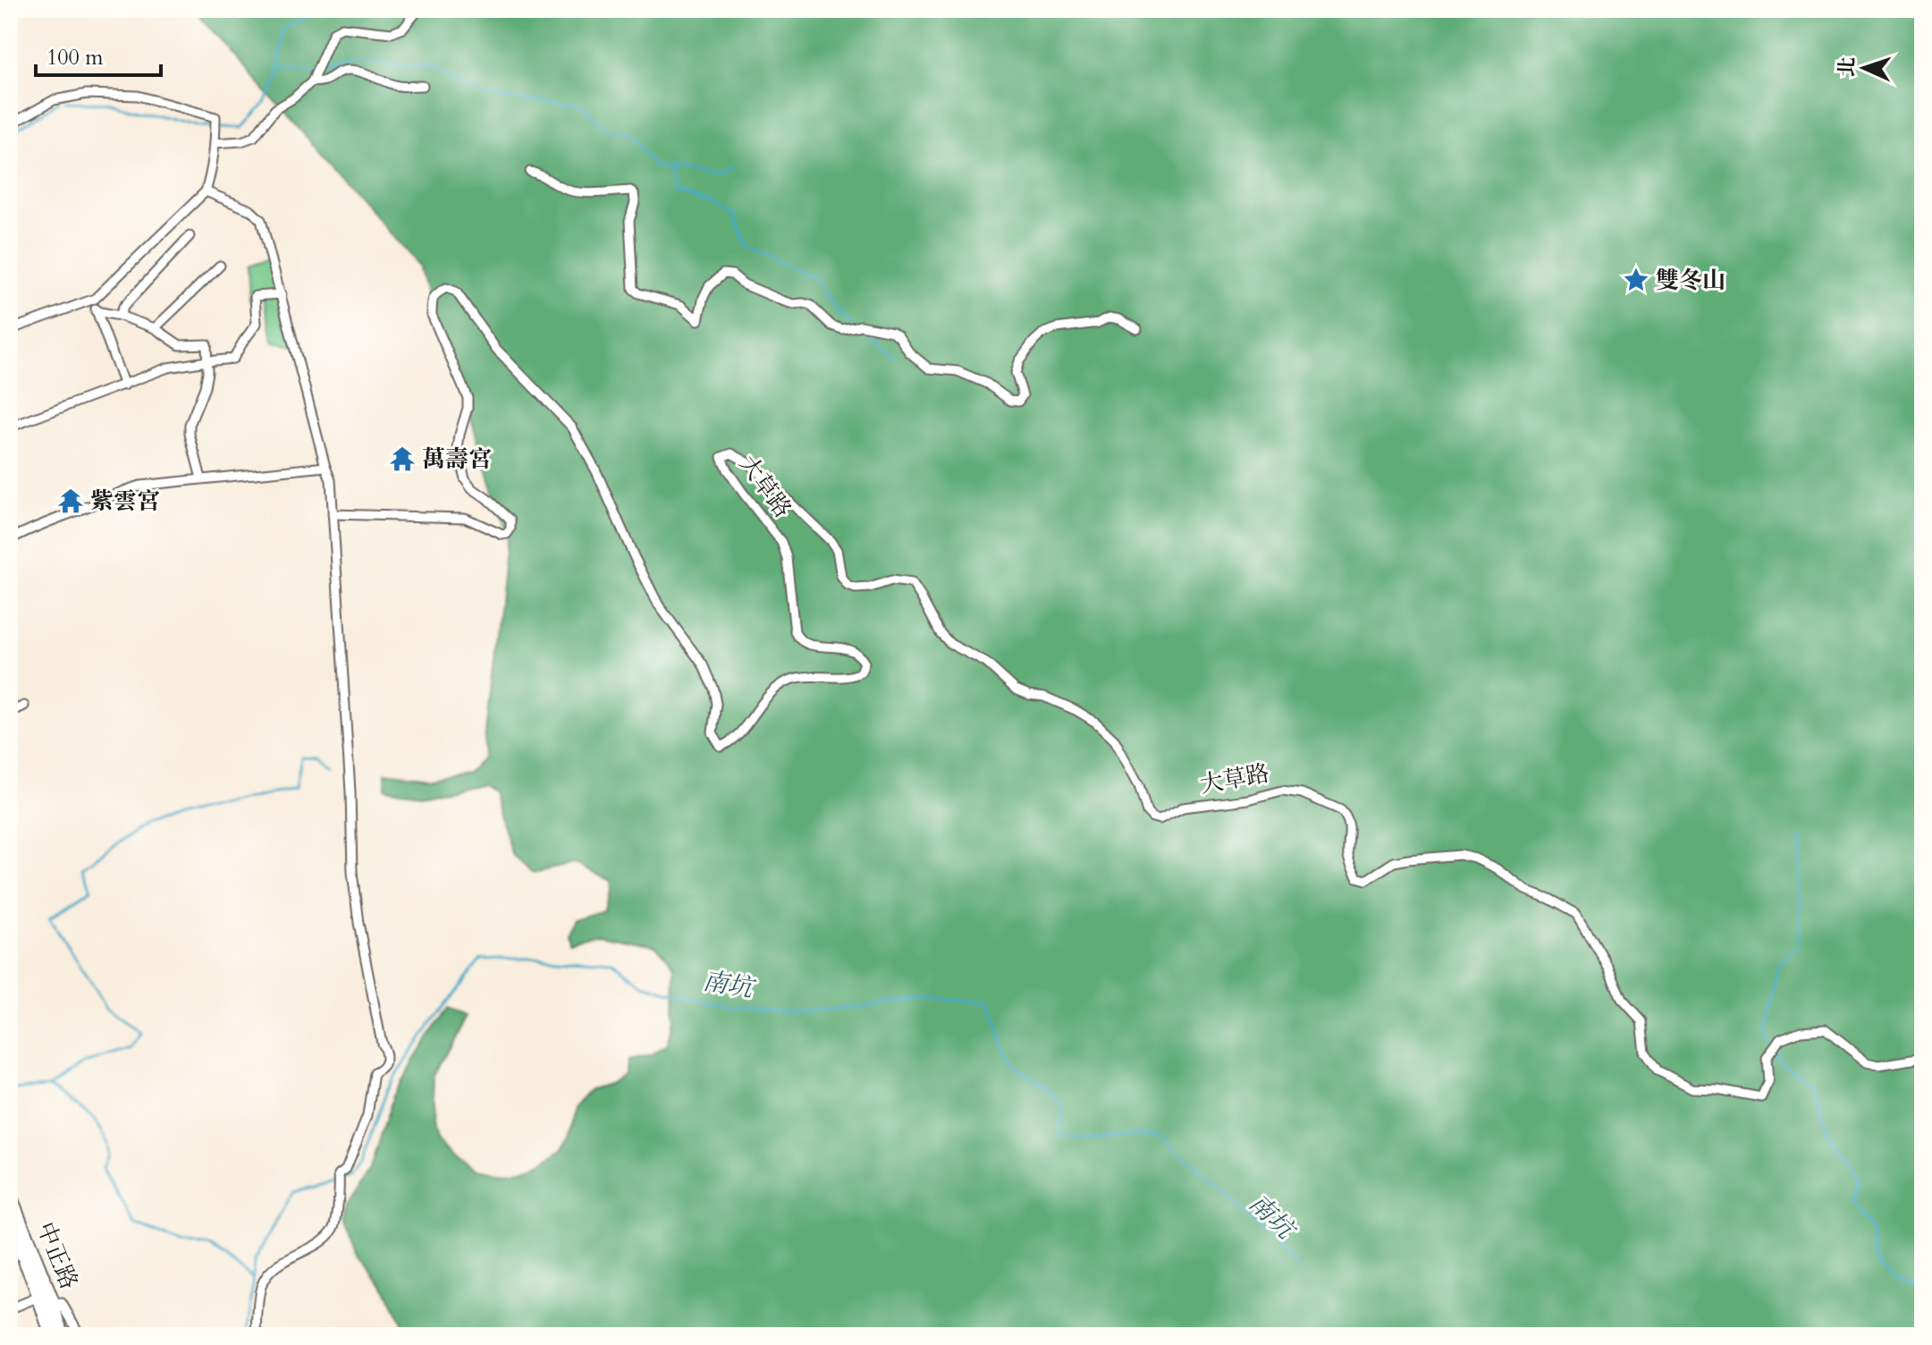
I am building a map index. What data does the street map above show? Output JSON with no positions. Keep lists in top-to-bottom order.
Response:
{
  "streets": {
    "main road": ["中正路"],
    "street": ["大草路"]
  },
  "water": ["南坑"],
  "places": {
    "place": ["雙冬山"],
    "temple": ["萬壽宮", "紫雲宮"]
  },
  "scale_bar": "100 m",
  "north": "left"
}
